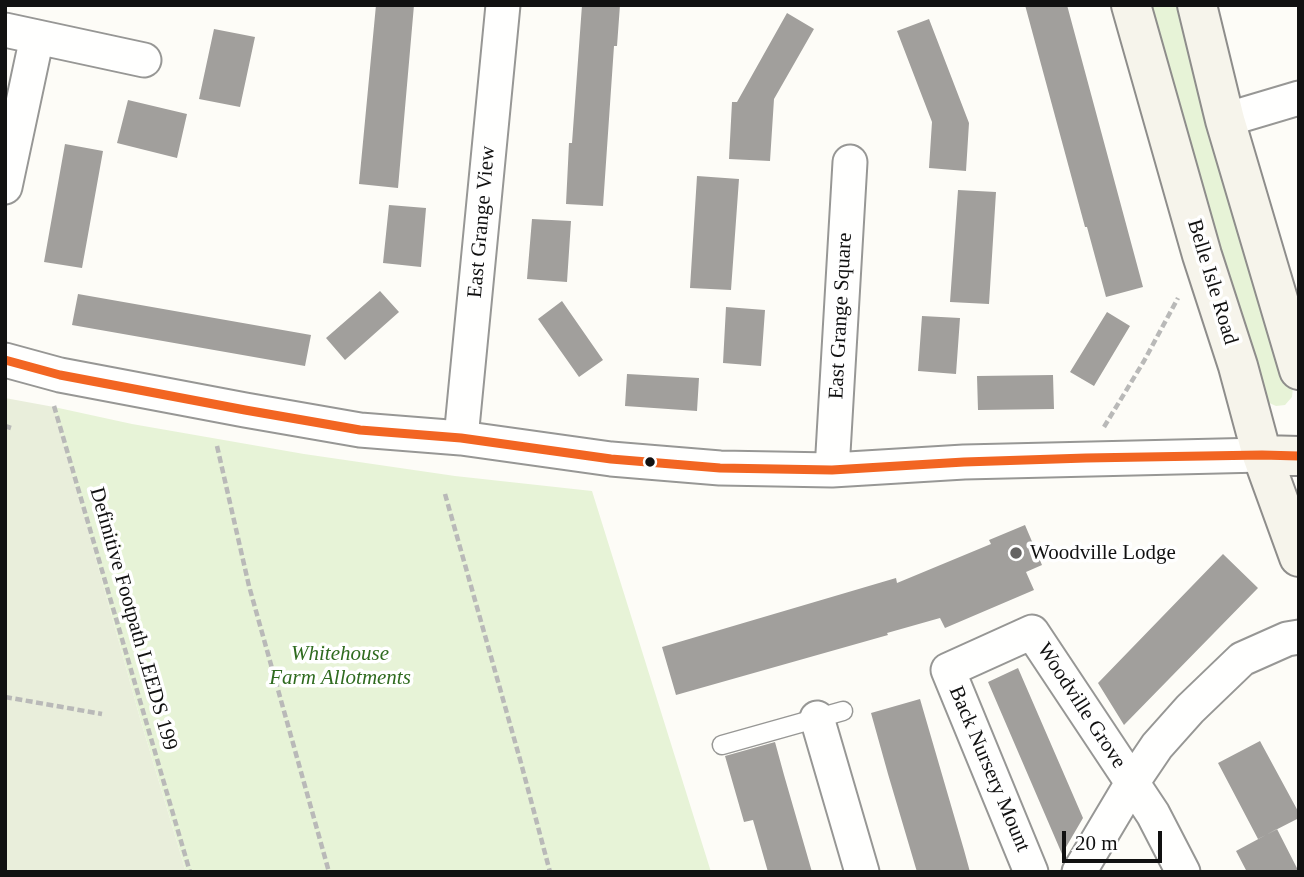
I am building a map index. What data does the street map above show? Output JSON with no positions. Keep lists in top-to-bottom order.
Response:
{
  "streets": {
    "street": [
      "East Grange View",
      "Belle Isle Road",
      "East Grange Square",
      "Woodville Grove",
      "Back Nursery Mount"
    ],
    "path": ["Definitive Footpath LEEDS 199"]
  },
  "crossings": [
    ["Woodville Grove", "Back Nursery Mount"]
  ],
  "parks": ["Whitehouse Farm Allotments"],
  "places": ["Woodville Lodge"],
  "scale_bar": "20 m"
}
